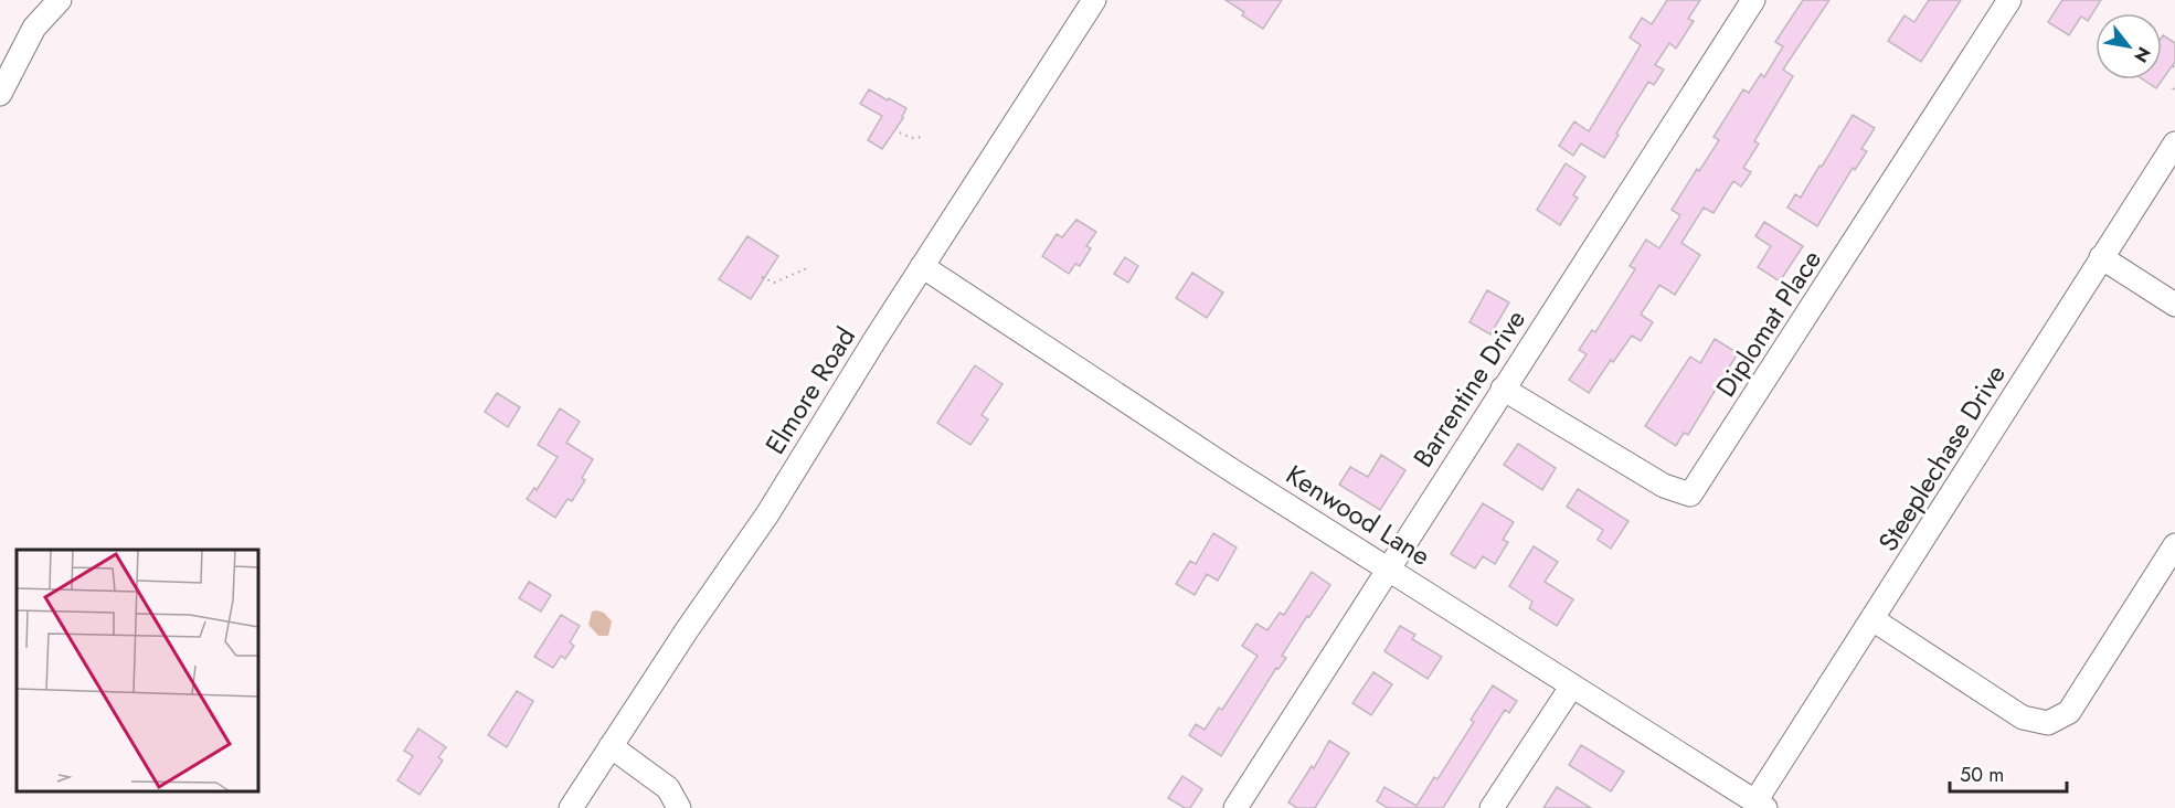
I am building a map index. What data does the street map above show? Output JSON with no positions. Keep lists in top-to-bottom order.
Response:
{
  "streets": {
    "street": [
      "Diplomat Place",
      "Barrentine Drive",
      "Elmore Road",
      "Steeplechase Drive",
      "Kenwood Lane"
    ]
  },
  "crossings": [
    ["Diplomat Place", "Barrentine Drive"],
    ["Barrentine Drive", "Kenwood Lane"],
    ["Elmore Road", "Kenwood Lane"],
    ["Steeplechase Drive", "Kenwood Lane"]
  ],
  "scale_bar": "50 m",
  "north": "bottom right"
}
